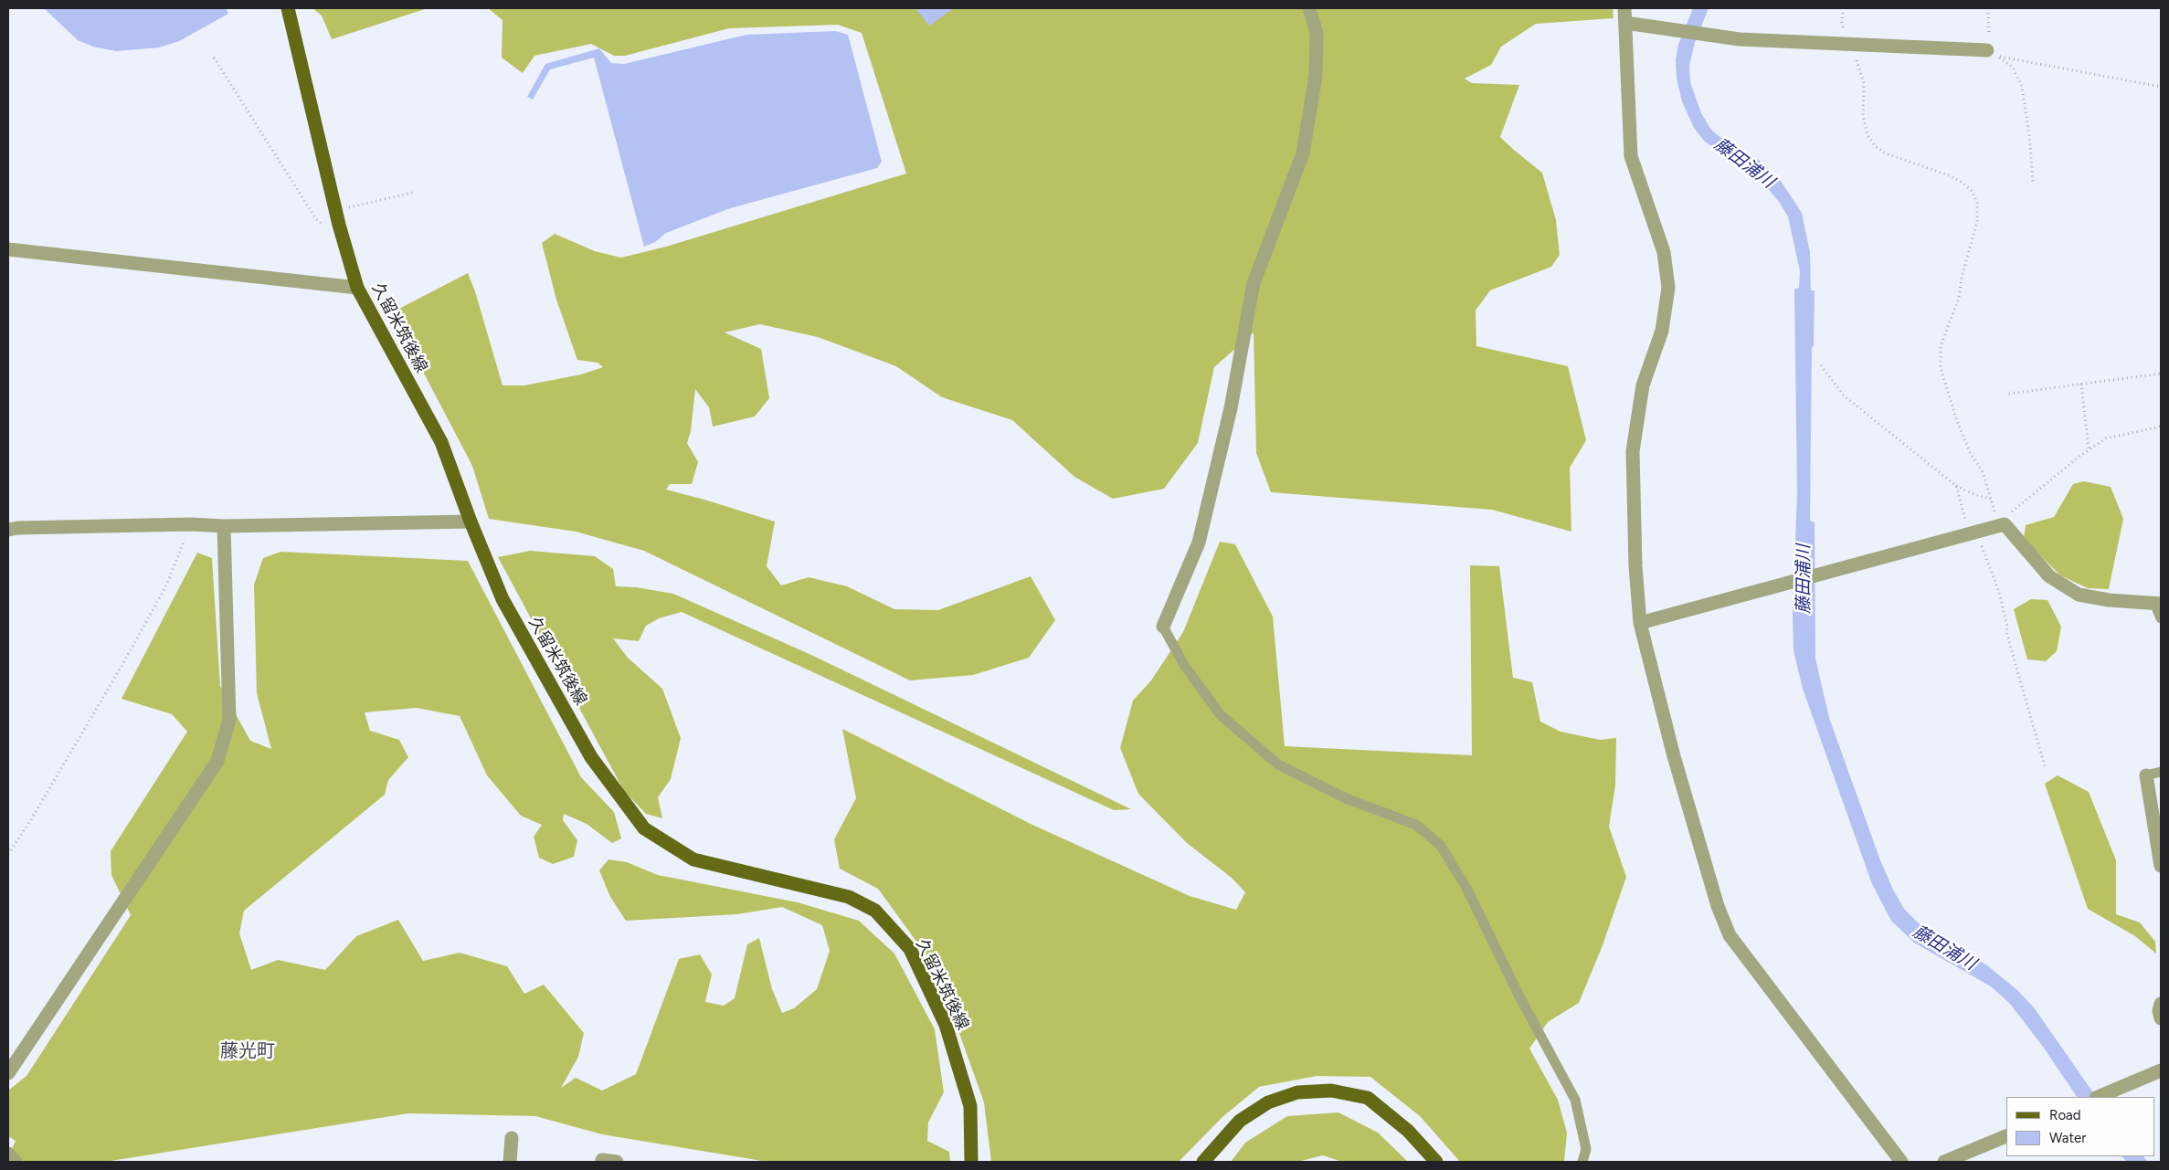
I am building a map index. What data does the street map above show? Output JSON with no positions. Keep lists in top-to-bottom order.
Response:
{
  "streets": {
    "main road": ["久留米筑後線"]
  },
  "districts": ["藤光町"],
  "water": ["藤田浦川"],
  "legend": ["Road", "Water"]
}
